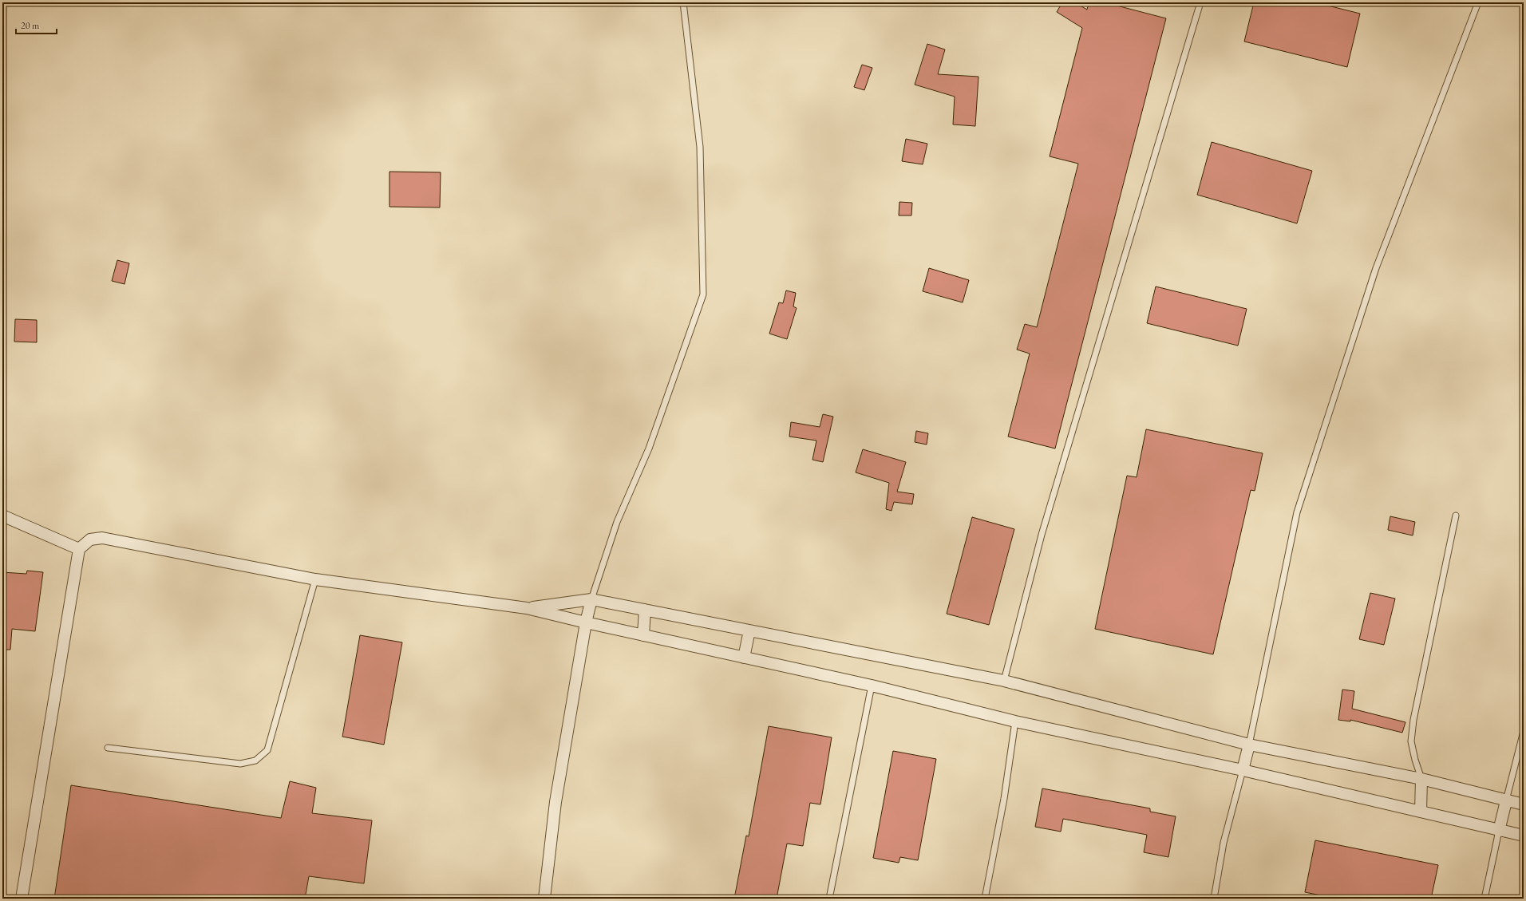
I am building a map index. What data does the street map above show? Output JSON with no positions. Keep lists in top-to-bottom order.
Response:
{
  "scale_bar": "20 m"
}
